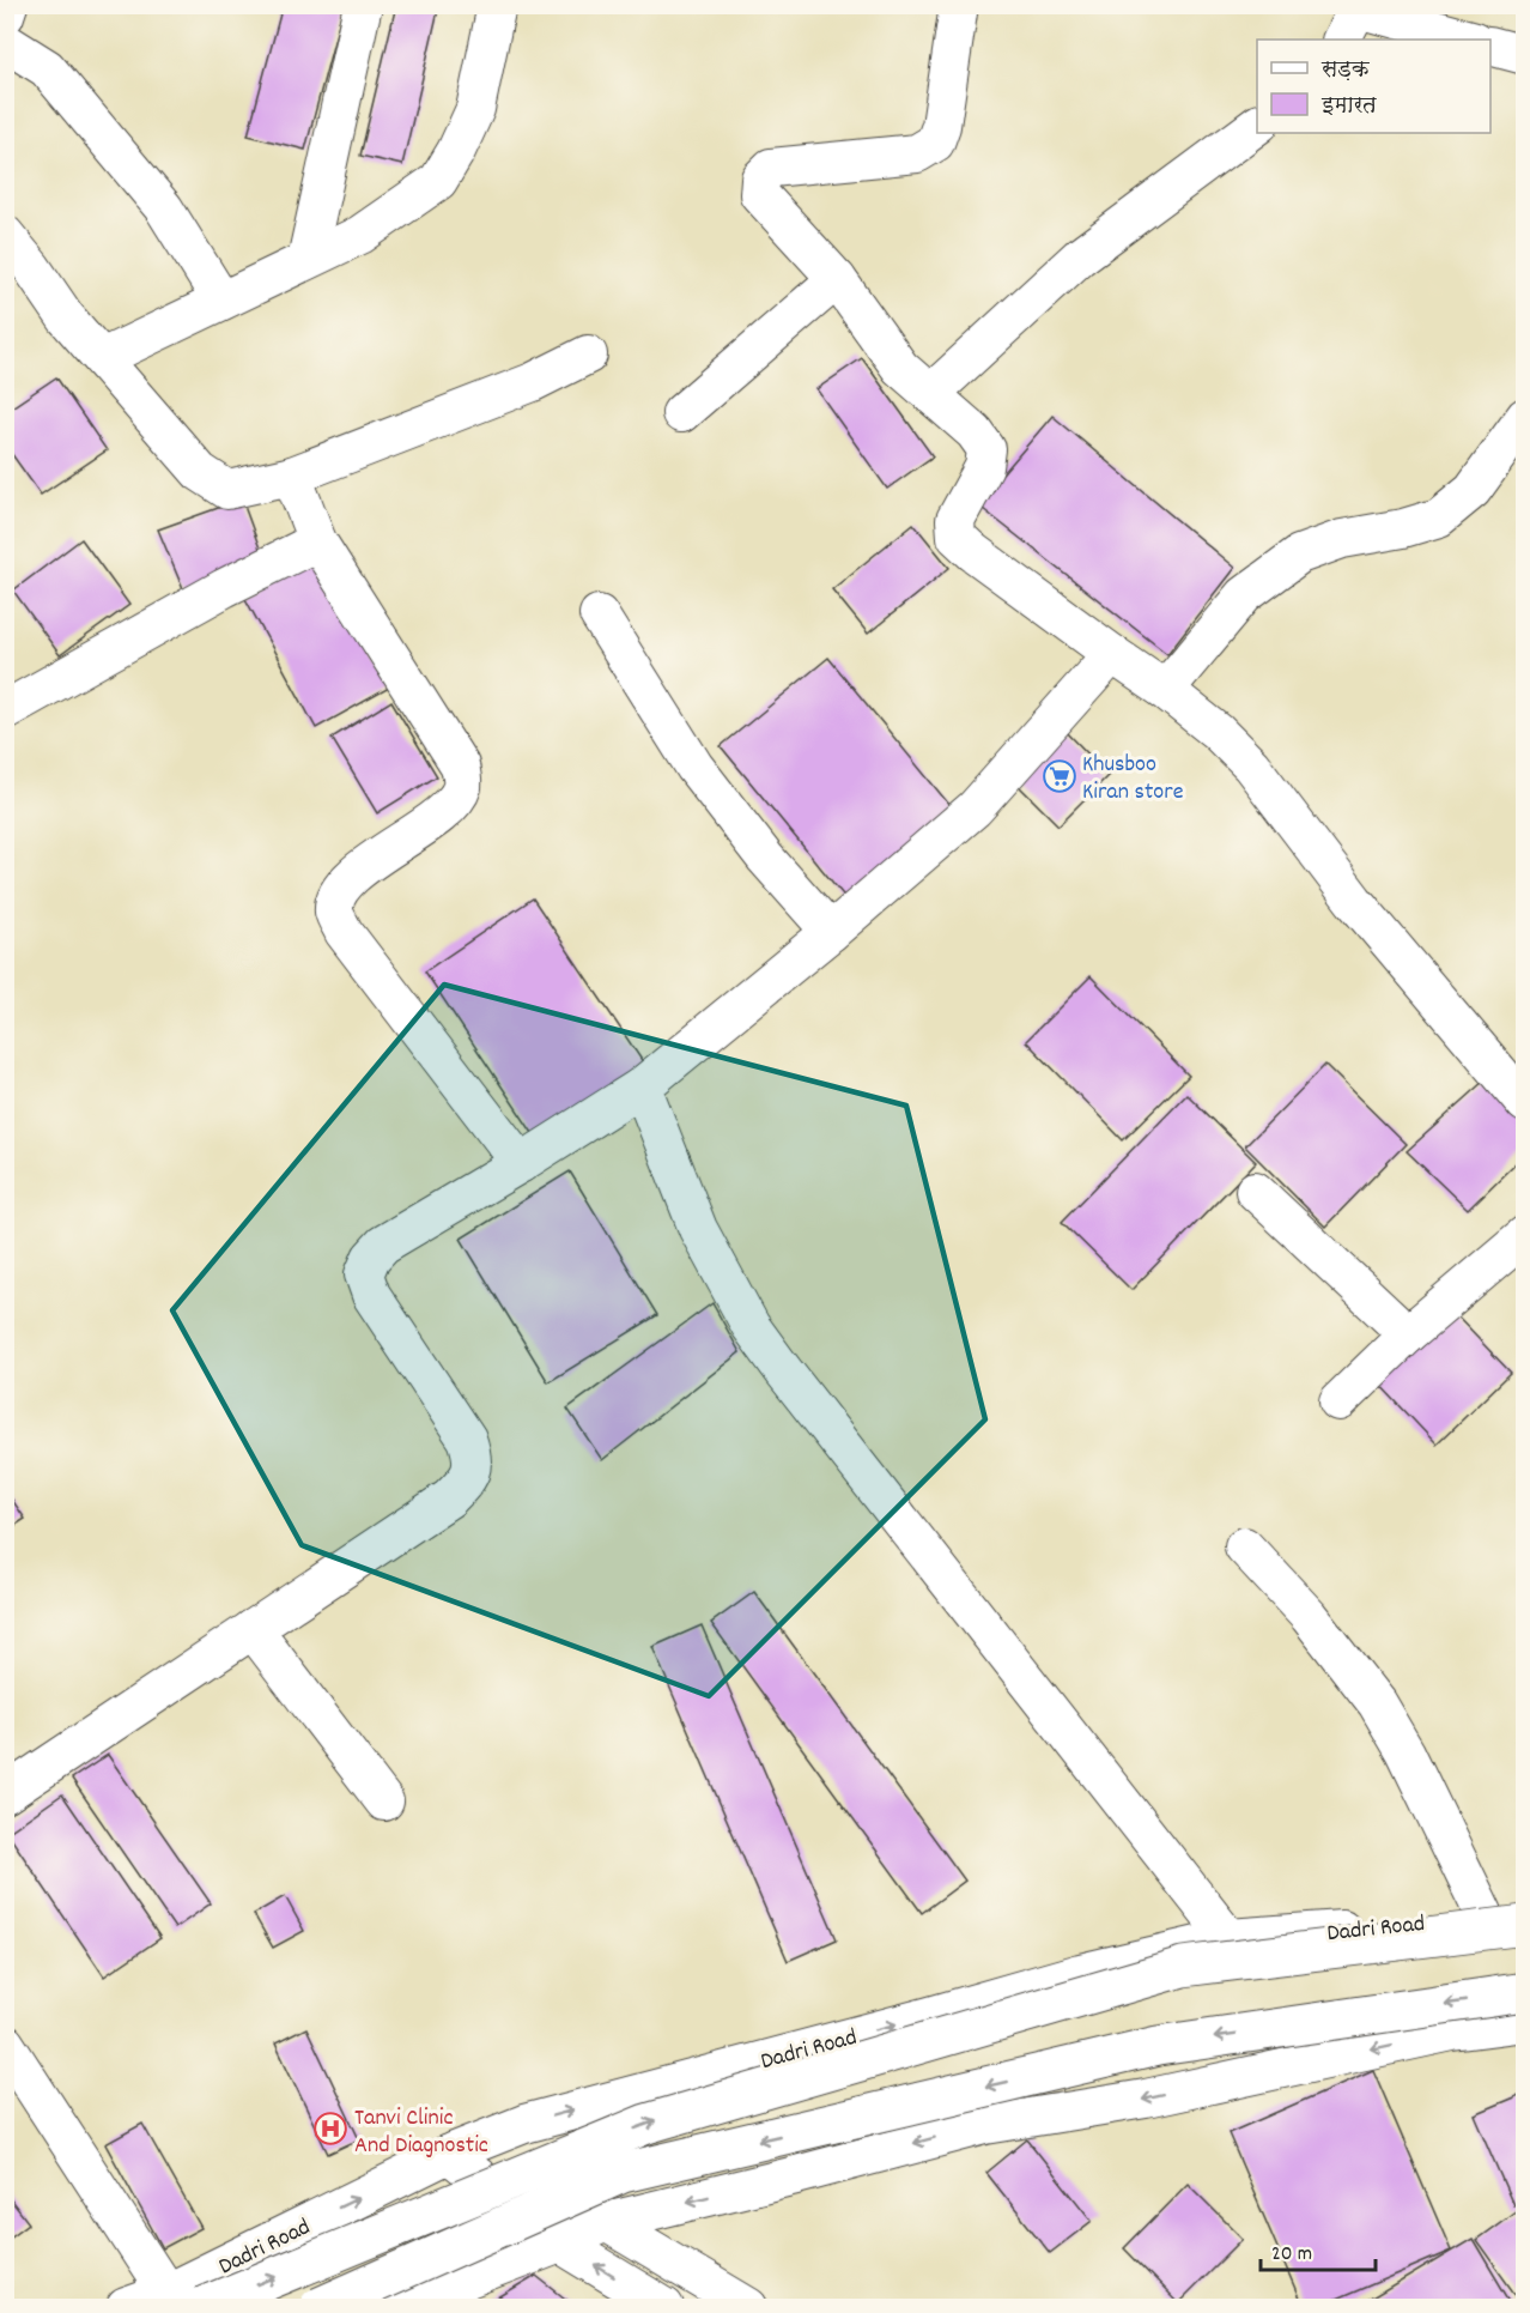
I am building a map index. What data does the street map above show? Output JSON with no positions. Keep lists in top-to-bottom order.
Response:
{
  "streets": {
    "street": ["Dadri Road"]
  },
  "places": {
    "supermarket": ["Khusboo Kiran store"],
    "hospital": ["Tanvi Clinic And Diagnostic"]
  },
  "legend": ["सड़क", "इमारत"],
  "scale_bar": "20 m"
}
